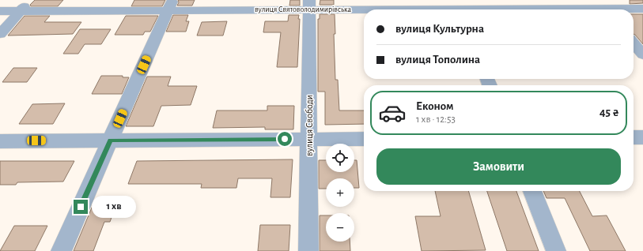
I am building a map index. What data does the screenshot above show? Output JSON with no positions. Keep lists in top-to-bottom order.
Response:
{
  "streets": {
    "street": ["вулиця Святоволодимирівська", "вулиця Свободи"]
  },
  "crossings": [
    ["вулиця Святоволодимирівська", "вулиця Свободи"]
  ],
  "page": {
    "banner": ["вулиця Культурна", "вулиця Тополина"],
    "list": [
      {
        "name": "Економ",
        "note": "1 хв · 12:53",
        "value": "45 ₴"
      }
    ],
    "buttons": "Замовити",
    "map_buttons": ["+", "−"],
    "bubble": "1 хв"
  }
}
